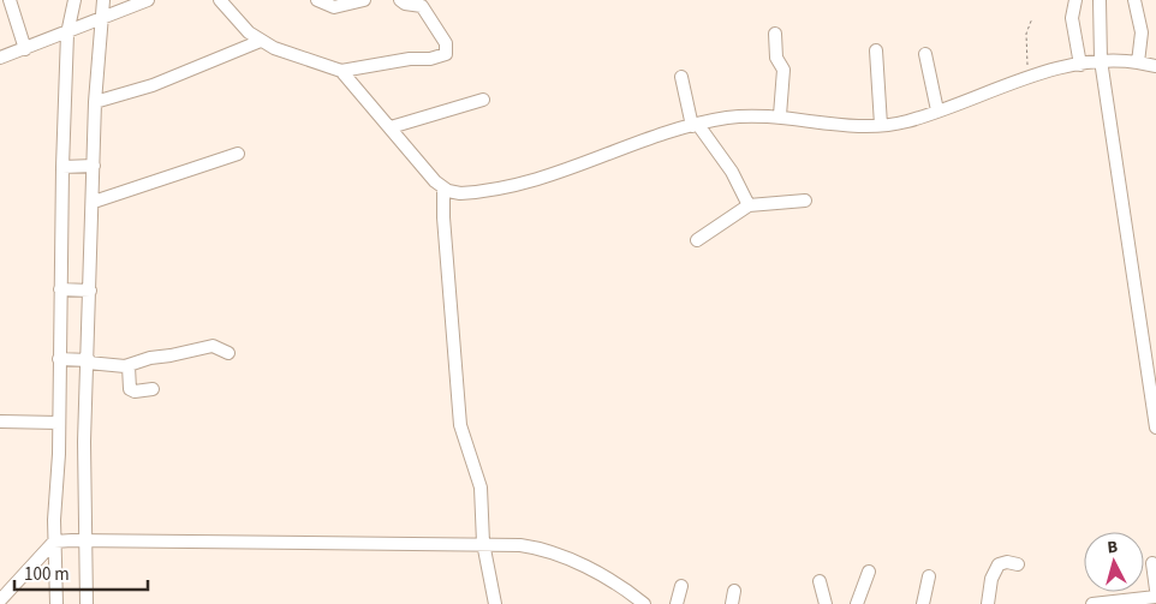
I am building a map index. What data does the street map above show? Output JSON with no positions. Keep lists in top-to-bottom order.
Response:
{
  "scale_bar": "100 m",
  "north": "top"
}
